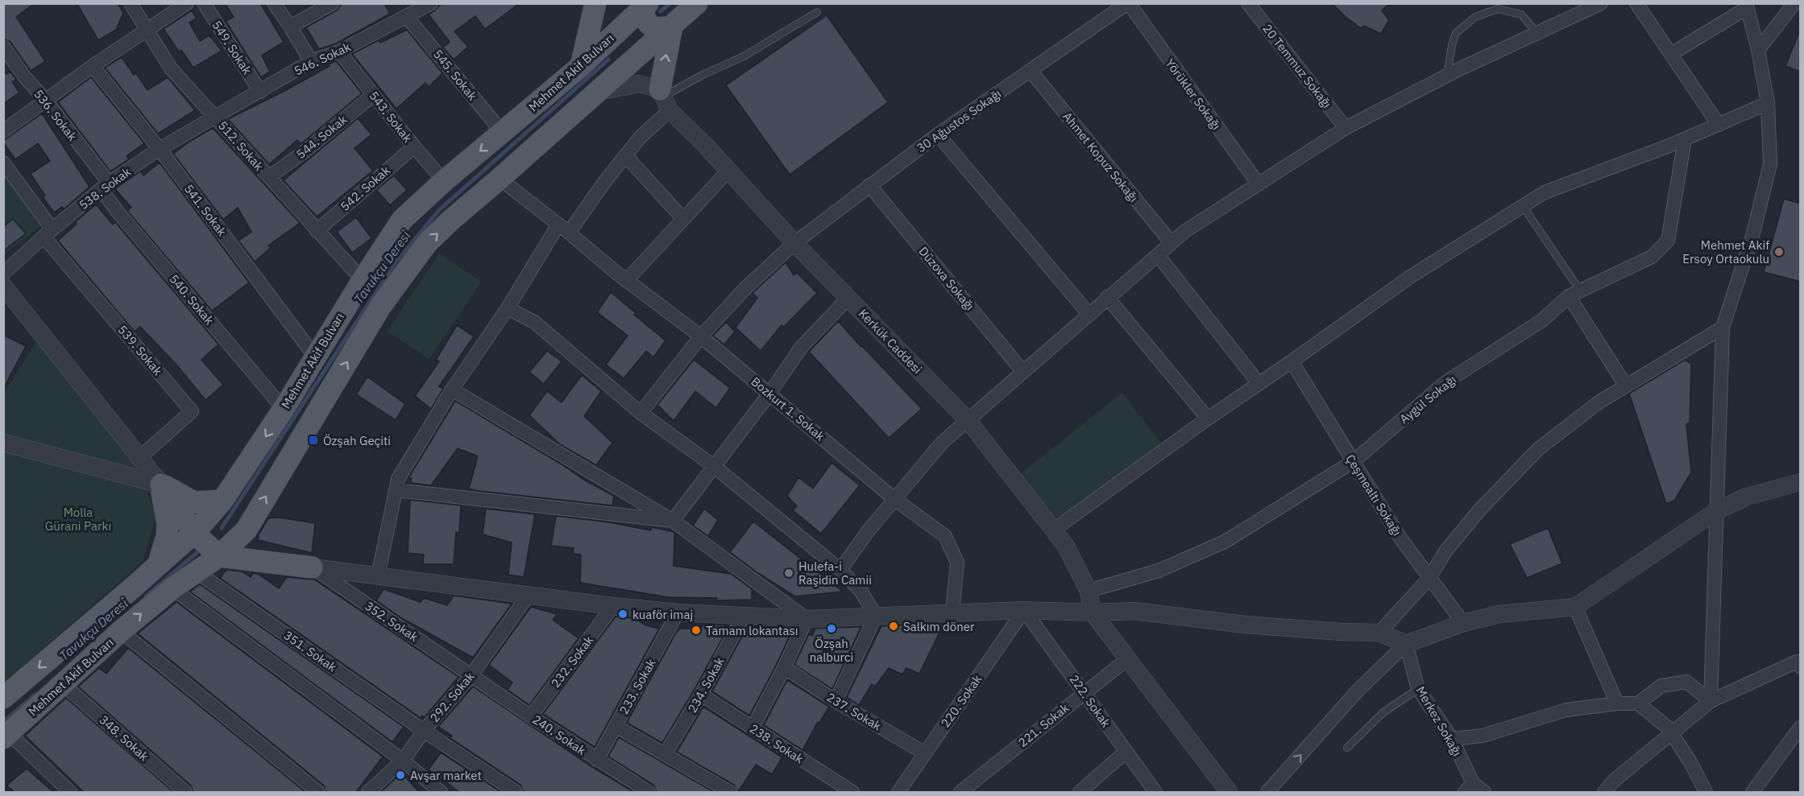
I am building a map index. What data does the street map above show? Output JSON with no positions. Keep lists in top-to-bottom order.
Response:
{
  "streets": {
    "main road": ["Mehmet Akif Bulvarı"],
    "street": [
      "549. Sokak",
      "546. Sokak",
      "20 Temmuz Sokağı",
      "545. Sokak",
      "Yörükler Sokağı",
      "536. Sokak",
      "543. Sokak",
      "30 Ağustos Sokağı",
      "544. Sokak",
      "512. Sokak",
      "Ahmet Kopuz Sokağı",
      "538. Sokak",
      "542. Sokak",
      "541. Sokak",
      "Düzova Sokağı",
      "540. Sokak",
      "Kerkük Caddesi",
      "539. Sokak",
      "Aygül Sokağı",
      "Bozkurt 1. Sokak",
      "Çeşmealtı Sokağı",
      "352. Sokak",
      "351. Sokak",
      "232. Sokak",
      "234. Sokak",
      "233. Sokak",
      "292. Sokak",
      "220. Sokak",
      "222. Sokak",
      "237. Sokak",
      "Merkez Sokağı",
      "221. Sokak",
      "240. Sokak",
      "348. Sokak",
      "238. Sokak"
    ]
  },
  "crossings": [
    ["549. Sokak", "546. Sokak"],
    ["546. Sokak", "545. Sokak"],
    ["546. Sokak", "543. Sokak"],
    ["546. Sokak", "512. Sokak"],
    ["546. Sokak", "538. Sokak"],
    ["Mehmet Akif Bulvarı", "545. Sokak"],
    ["Mehmet Akif Bulvarı", "543. Sokak"],
    ["Mehmet Akif Bulvarı", "512. Sokak"],
    ["Mehmet Akif Bulvarı", "541. Sokak"],
    ["Mehmet Akif Bulvarı", "540. Sokak"],
    ["Mehmet Akif Bulvarı", "Bozkurt 1. Sokak"],
    ["Mehmet Akif Bulvarı", "351. Sokak"],
    ["Mehmet Akif Bulvarı", "348. Sokak"],
    ["Yörükler Sokağı", "30 Ağustos Sokağı"],
    ["536. Sokak", "538. Sokak"],
    ["536. Sokak", "540. Sokak"],
    ["543. Sokak", "544. Sokak"],
    ["543. Sokak", "542. Sokak"],
    ["30 Ağustos Sokağı", "Ahmet Kopuz Sokağı"],
    ["30 Ağustos Sokağı", "Düzova Sokağı"],
    ["30 Ağustos Sokağı", "Kerkük Caddesi"],
    ["30 Ağustos Sokağı", "Bozkurt 1. Sokak"],
    ["544. Sokak", "512. Sokak"],
    ["512. Sokak", "538. Sokak"],
    ["512. Sokak", "542. Sokak"],
    ["538. Sokak", "541. Sokak"],
    ["538. Sokak", "540. Sokak"],
    ["538. Sokak", "539. Sokak"],
    ["Kerkük Caddesi", "Aygül Sokağı"],
    ["Aygül Sokağı", "Çeşmealtı Sokağı"],
    ["352. Sokak", "292. Sokak"],
    ["352. Sokak", "240. Sokak"],
    ["351. Sokak", "292. Sokak"],
    ["232. Sokak", "240. Sokak"],
    ["234. Sokak", "238. Sokak"],
    ["233. Sokak", "240. Sokak"],
    ["292. Sokak", "240. Sokak"],
    ["220. Sokak", "222. Sokak"],
    ["220. Sokak", "237. Sokak"],
    ["222. Sokak", "221. Sokak"]
  ],
  "water": ["Tavukçu Deresi"],
  "parks": ["Molla Gürani Parkı"],
  "places": {
    "other": [
      "Mehmet Akif Ersoy Ortaokulu",
      "Hulefa-i Raşidin Camii",
      "kuaför imaj",
      "Salkım döner",
      "Özşah nalburci",
      "Tamam lokantası",
      "Avşar market"
    ],
    "transit": ["Özşah Geçiti"]
  }
}
